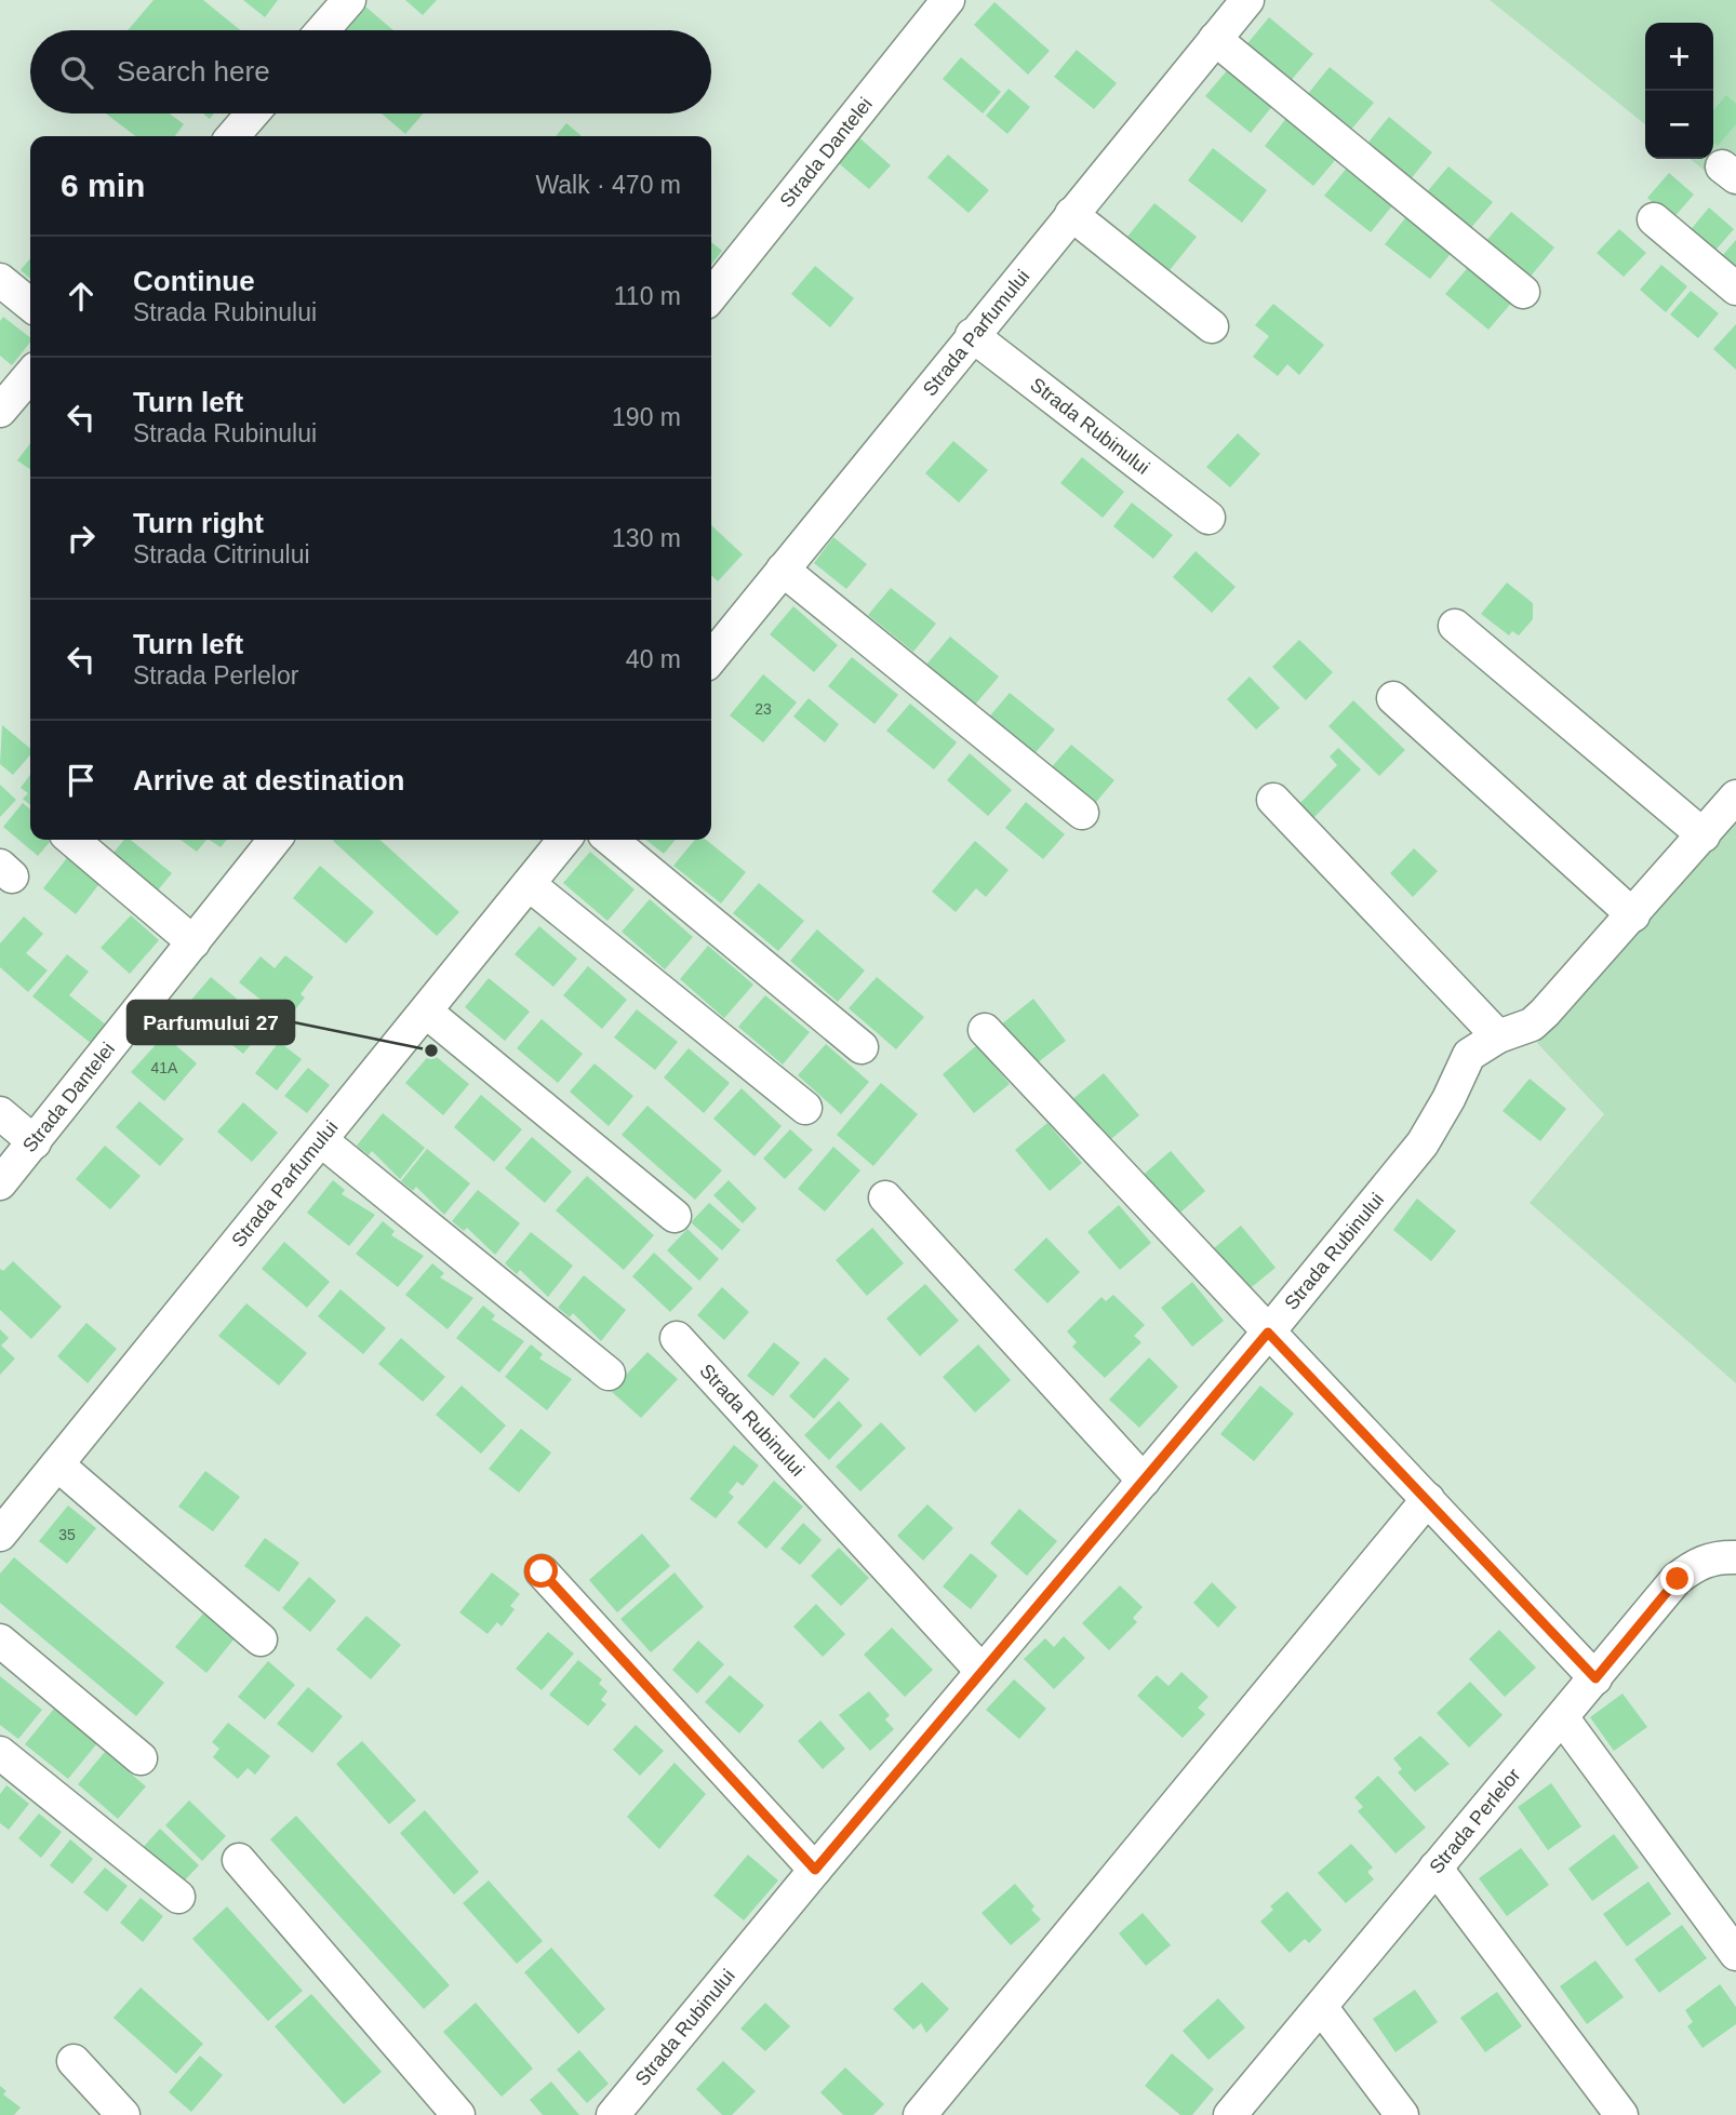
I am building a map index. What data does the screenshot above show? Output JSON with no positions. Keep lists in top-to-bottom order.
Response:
{
  "streets": {
    "street": [
      "Strada Dantelei",
      "Strada Parfumului",
      "Strada Rubinului",
      "Strada Perlelor"
    ]
  },
  "crossings": [
    ["Strada Parfumului", "Strada Rubinului"]
  ],
  "places": ["Parfumului 27"],
  "house_numbers": ["23", "41A", "35"],
  "page": {
    "map_buttons": ["+", "−"],
    "search": "Search here",
    "heading": ["6 min", "Walk · 470 m"],
    "list": [
      ["Continue", "Strada Rubinului", "110 m"],
      ["Turn left", "Strada Rubinului", "190 m"],
      ["Turn right", "Strada Citrinului", "130 m"],
      ["Turn left", "Strada Perlelor", "40 m"],
      "Arrive at destination"
    ]
  }
}
